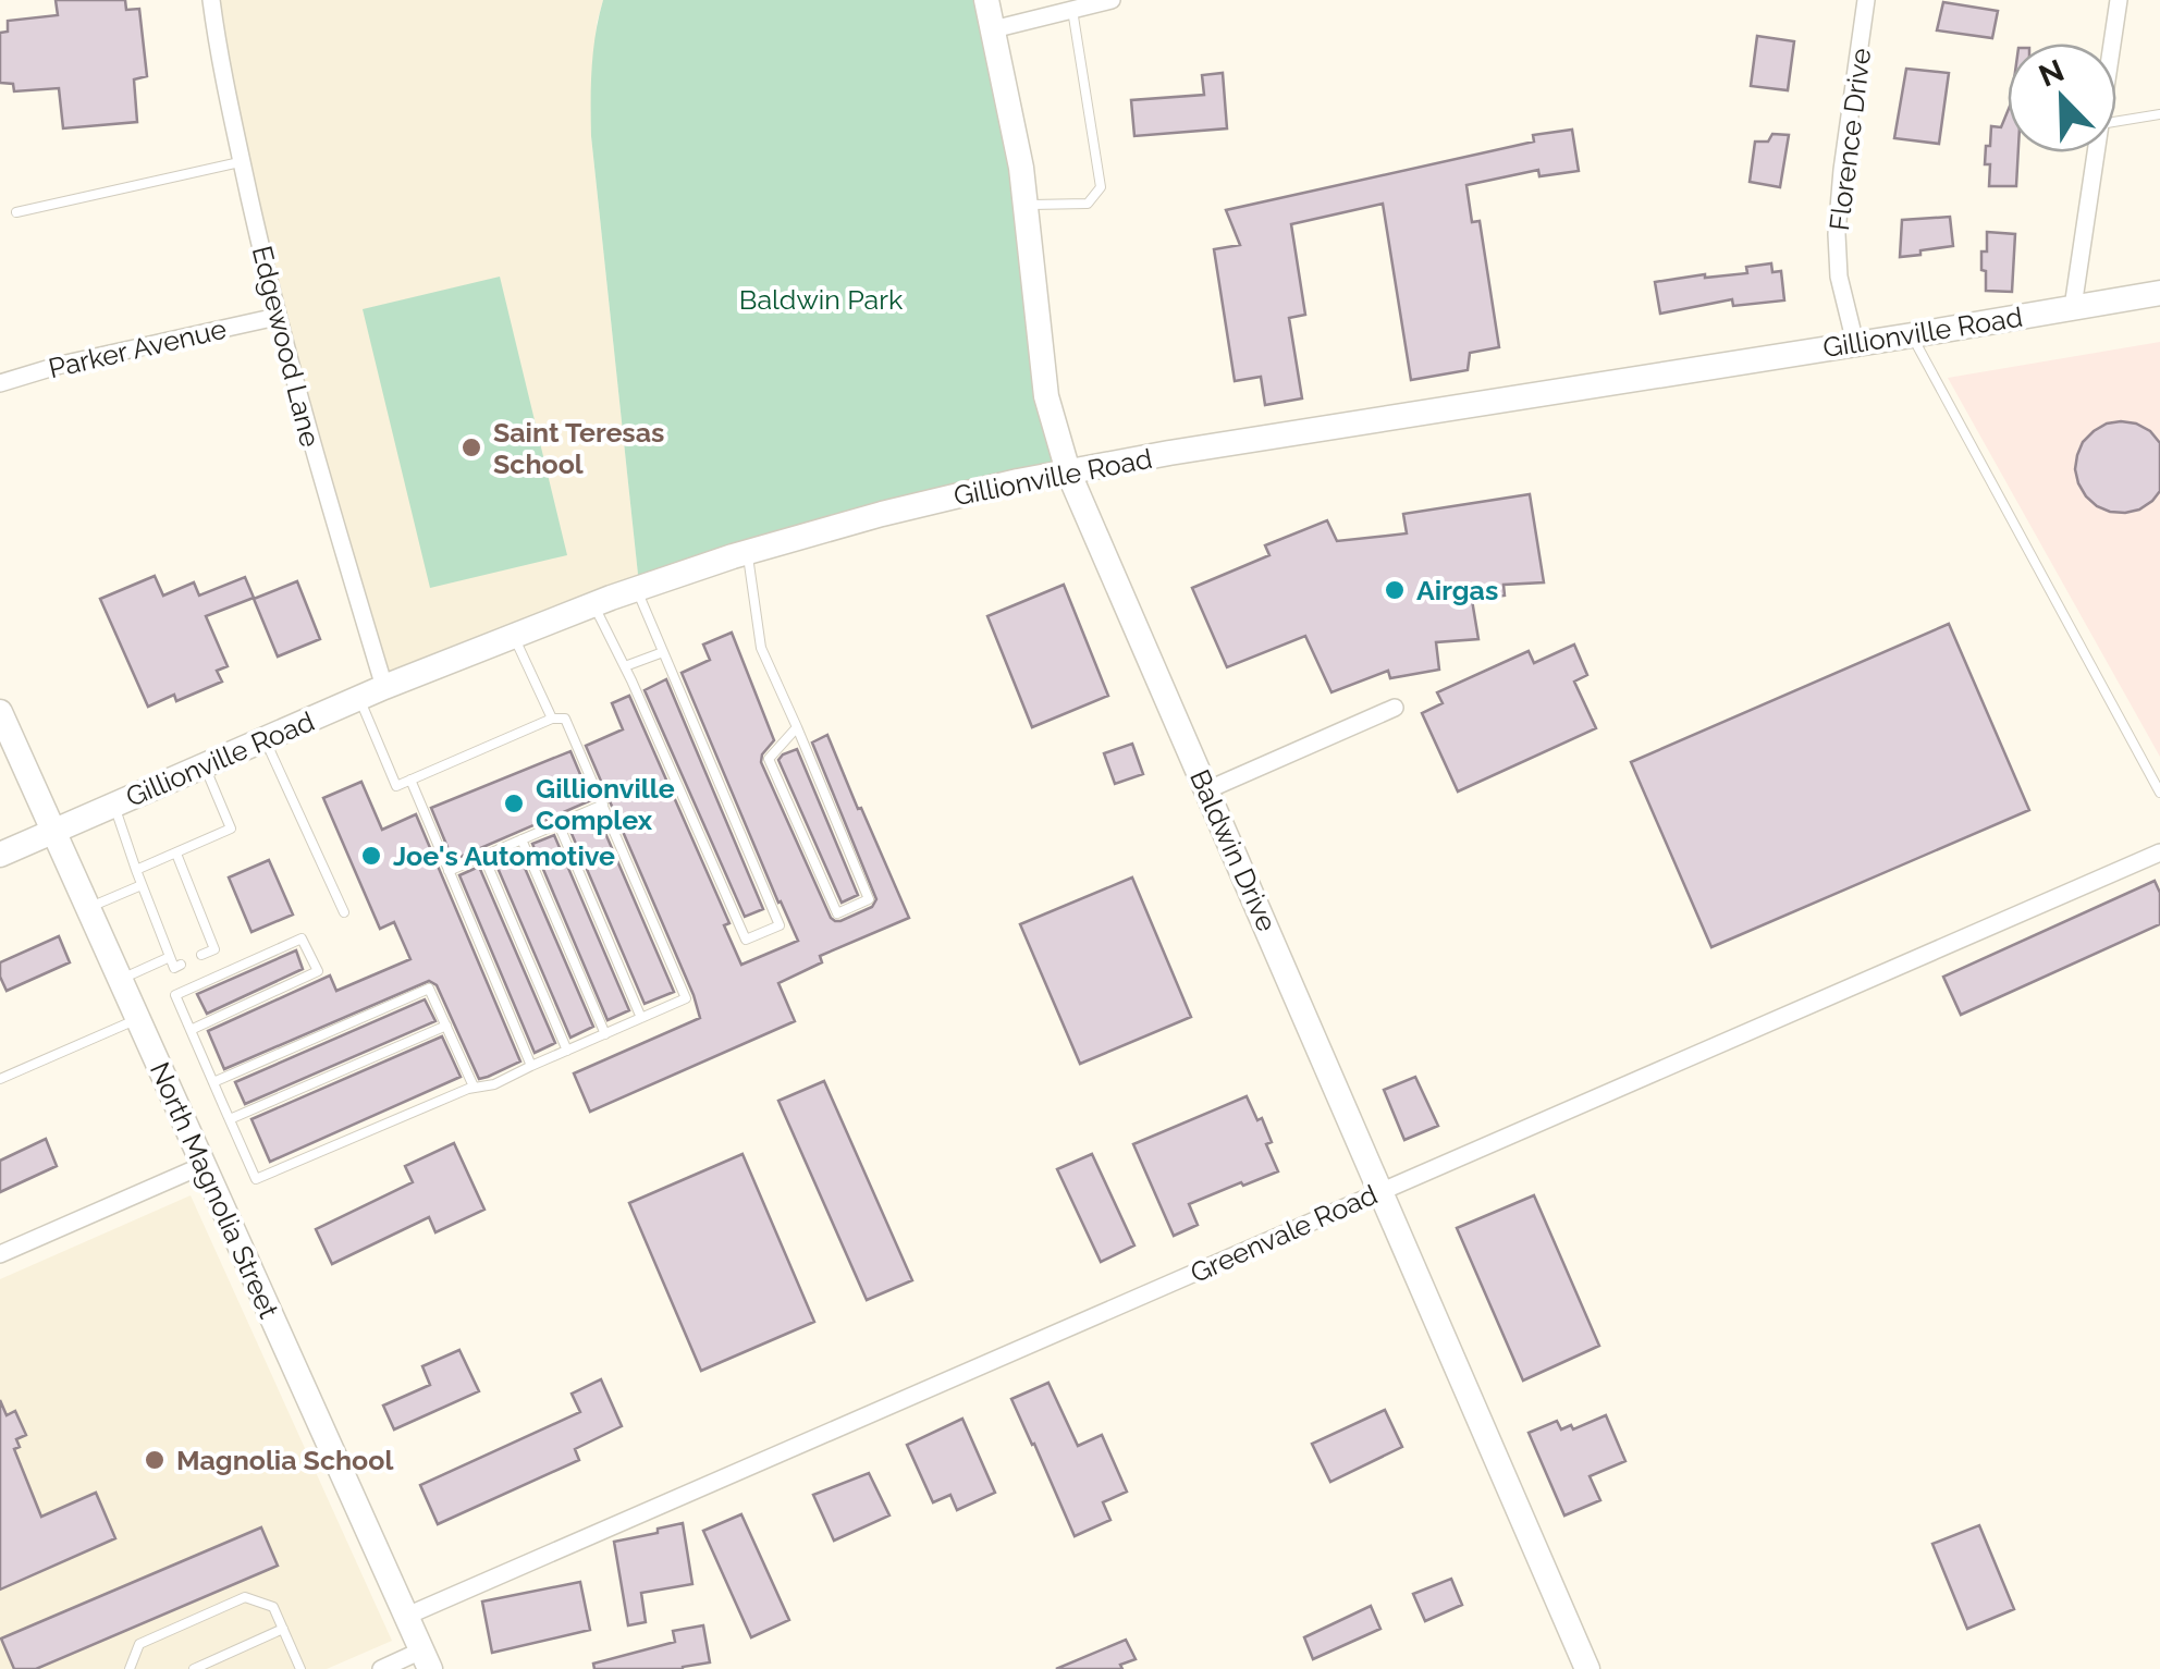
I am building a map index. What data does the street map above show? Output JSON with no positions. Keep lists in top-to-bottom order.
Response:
{
  "streets": {
    "street": [
      "Florence Drive",
      "Gillionville Road",
      "Edgewood Lane",
      "Parker Avenue",
      "Baldwin Drive",
      "North Magnolia Street",
      "Greenvale Road"
    ]
  },
  "crossings": [
    ["Florence Drive", "Gillionville Road"],
    ["Gillionville Road", "Edgewood Lane"],
    ["Gillionville Road", "Baldwin Drive"],
    ["Gillionville Road", "North Magnolia Street"],
    ["Edgewood Lane", "Parker Avenue"],
    ["Baldwin Drive", "Greenvale Road"],
    ["North Magnolia Street", "Greenvale Road"]
  ],
  "parks": ["Baldwin Park"],
  "places": [
    "Saint Teresas School",
    "Airgas",
    "Gillionville Complex",
    "Joe's Automotive",
    "Magnolia School"
  ],
  "north": "top left"
}
